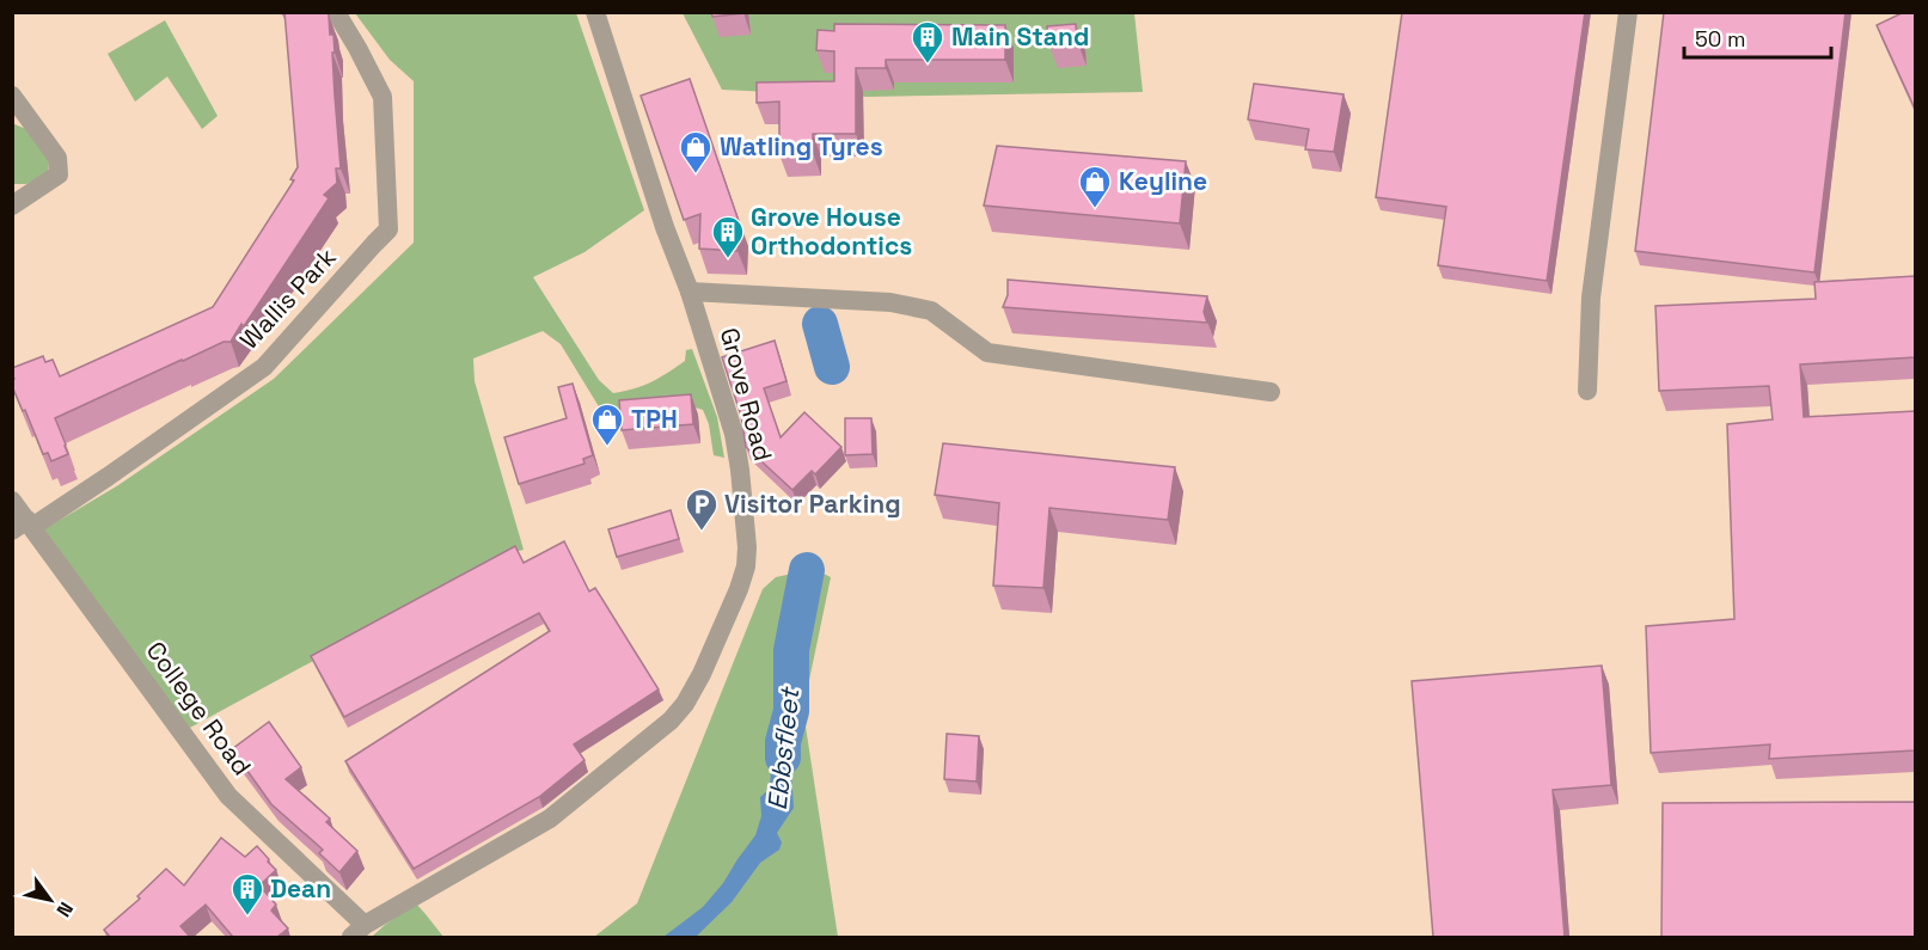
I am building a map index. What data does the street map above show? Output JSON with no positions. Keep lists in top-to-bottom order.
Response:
{
  "streets": {
    "street": ["Wallis Park", "Grove Road", "College Road"]
  },
  "crossings": [
    ["Wallis Park", "College Road"],
    ["Grove Road", "College Road"]
  ],
  "water": ["Ebbsfleet"],
  "places": {
    "building": ["Main Stand", "Grove House Orthodontics", "Dean"],
    "shop": ["Watling Tyres", "Keyline", "TPH"],
    "parking": ["Visitor Parking"]
  },
  "scale_bar": "50 m",
  "north": "bottom right"
}
